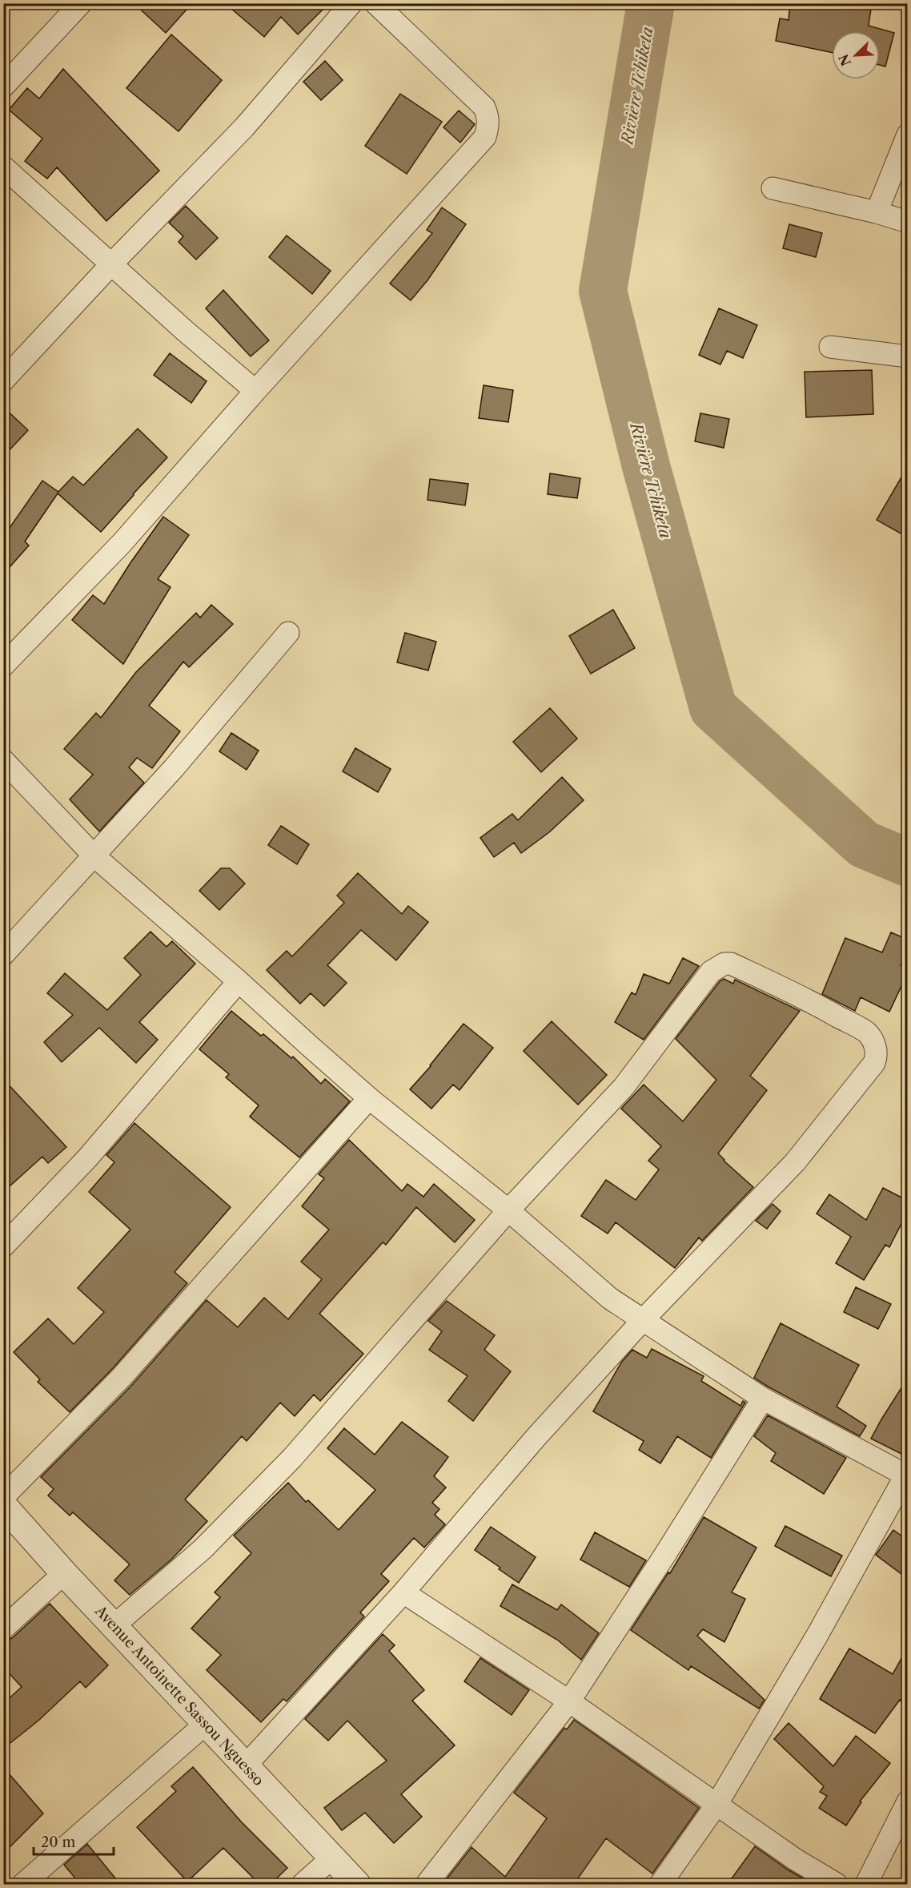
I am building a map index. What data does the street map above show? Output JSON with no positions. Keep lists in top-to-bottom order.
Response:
{
  "streets": {
    "street": ["Avenue Antoinette Sassou Nguesso"]
  },
  "water": ["Rivière Tchiketa"],
  "scale_bar": "20 m",
  "north": "bottom left"
}
